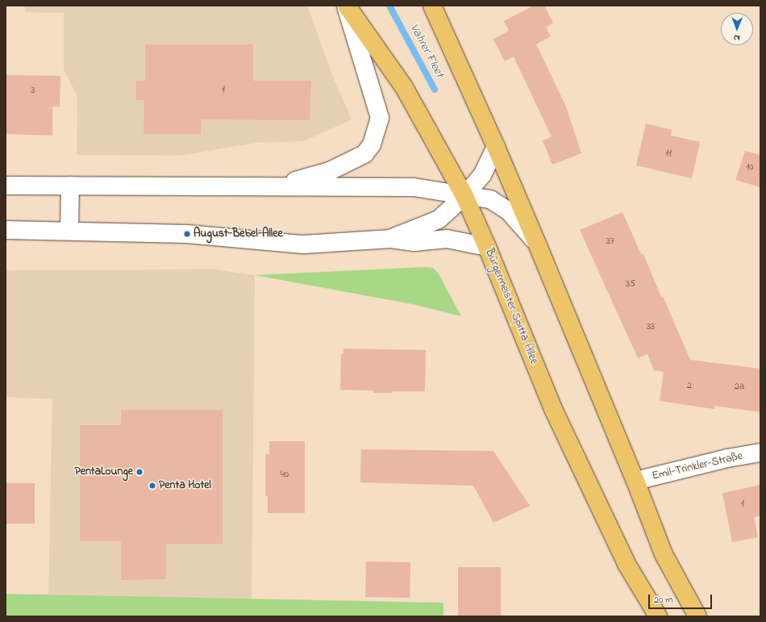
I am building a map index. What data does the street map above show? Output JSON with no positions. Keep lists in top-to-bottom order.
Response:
{
  "streets": {
    "main road": ["Bürgermeister-Spitta-Allee"],
    "street": ["Emil-Trinkler-Straße"]
  },
  "water": ["Vahrer Fleet"],
  "places": ["August-Bebel-Allee", "PentaLounge", "Penta Hotel"],
  "house_numbers": [
    "1",
    "3",
    "11",
    "10",
    "37",
    "35",
    "33",
    "2",
    "2a",
    "40",
    "1"
  ],
  "scale_bar": "20 m",
  "north": "bottom"
}
